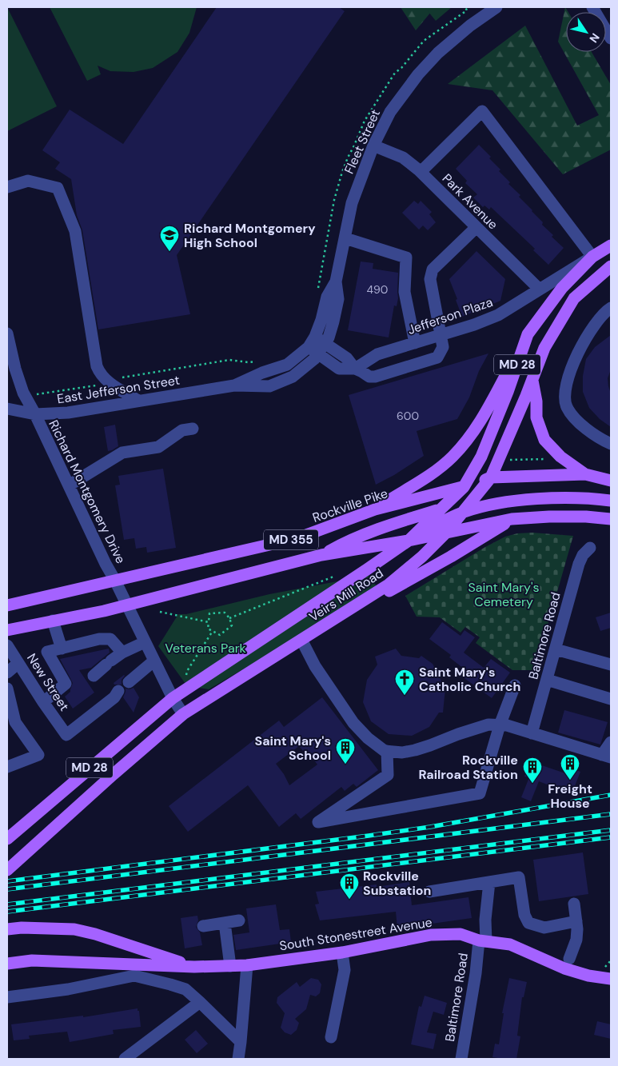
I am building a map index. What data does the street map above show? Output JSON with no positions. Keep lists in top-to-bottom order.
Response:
{
  "streets": {
    "main road": [
      "MD 28",
      "Rockville Pike",
      "MD 355",
      "Veirs Mill Road",
      "South Stonestreet Avenue"
    ],
    "street": [
      "Fleet Street",
      "Park Avenue",
      "Jefferson Plaza",
      "East Jefferson Street",
      "Richard Montgomery Drive",
      "Baltimore Road",
      "New Street"
    ]
  },
  "crossings": [
    ["Fleet Street", "Park Avenue"],
    ["Fleet Street", "East Jefferson Street"],
    ["Park Avenue", "Jefferson Plaza"],
    ["Jefferson Plaza", "MD 28"],
    ["Jefferson Plaza", "Veirs Mill Road"],
    ["MD 28", "Veirs Mill Road"],
    ["East Jefferson Street", "Richard Montgomery Drive"],
    ["Richard Montgomery Drive", "Rockville Pike"],
    ["Richard Montgomery Drive", "MD 355"],
    ["Richard Montgomery Drive", "Veirs Mill Road"],
    ["Rockville Pike", "Veirs Mill Road"],
    ["MD 355", "Veirs Mill Road"],
    ["Baltimore Road", "South Stonestreet Avenue"]
  ],
  "parks": ["Saint Mary's Cemetery", "Veterans Park"],
  "places": {
    "school or university": ["Richard Montgomery High School"],
    "church": ["Saint Mary's Catholic Church"],
    "building": [
      "Saint Mary's School",
      "Freight House",
      "Rockville Railroad Station",
      "Rockville Substation"
    ]
  },
  "house_numbers": ["490", "600"],
  "north": "bottom right"
}
